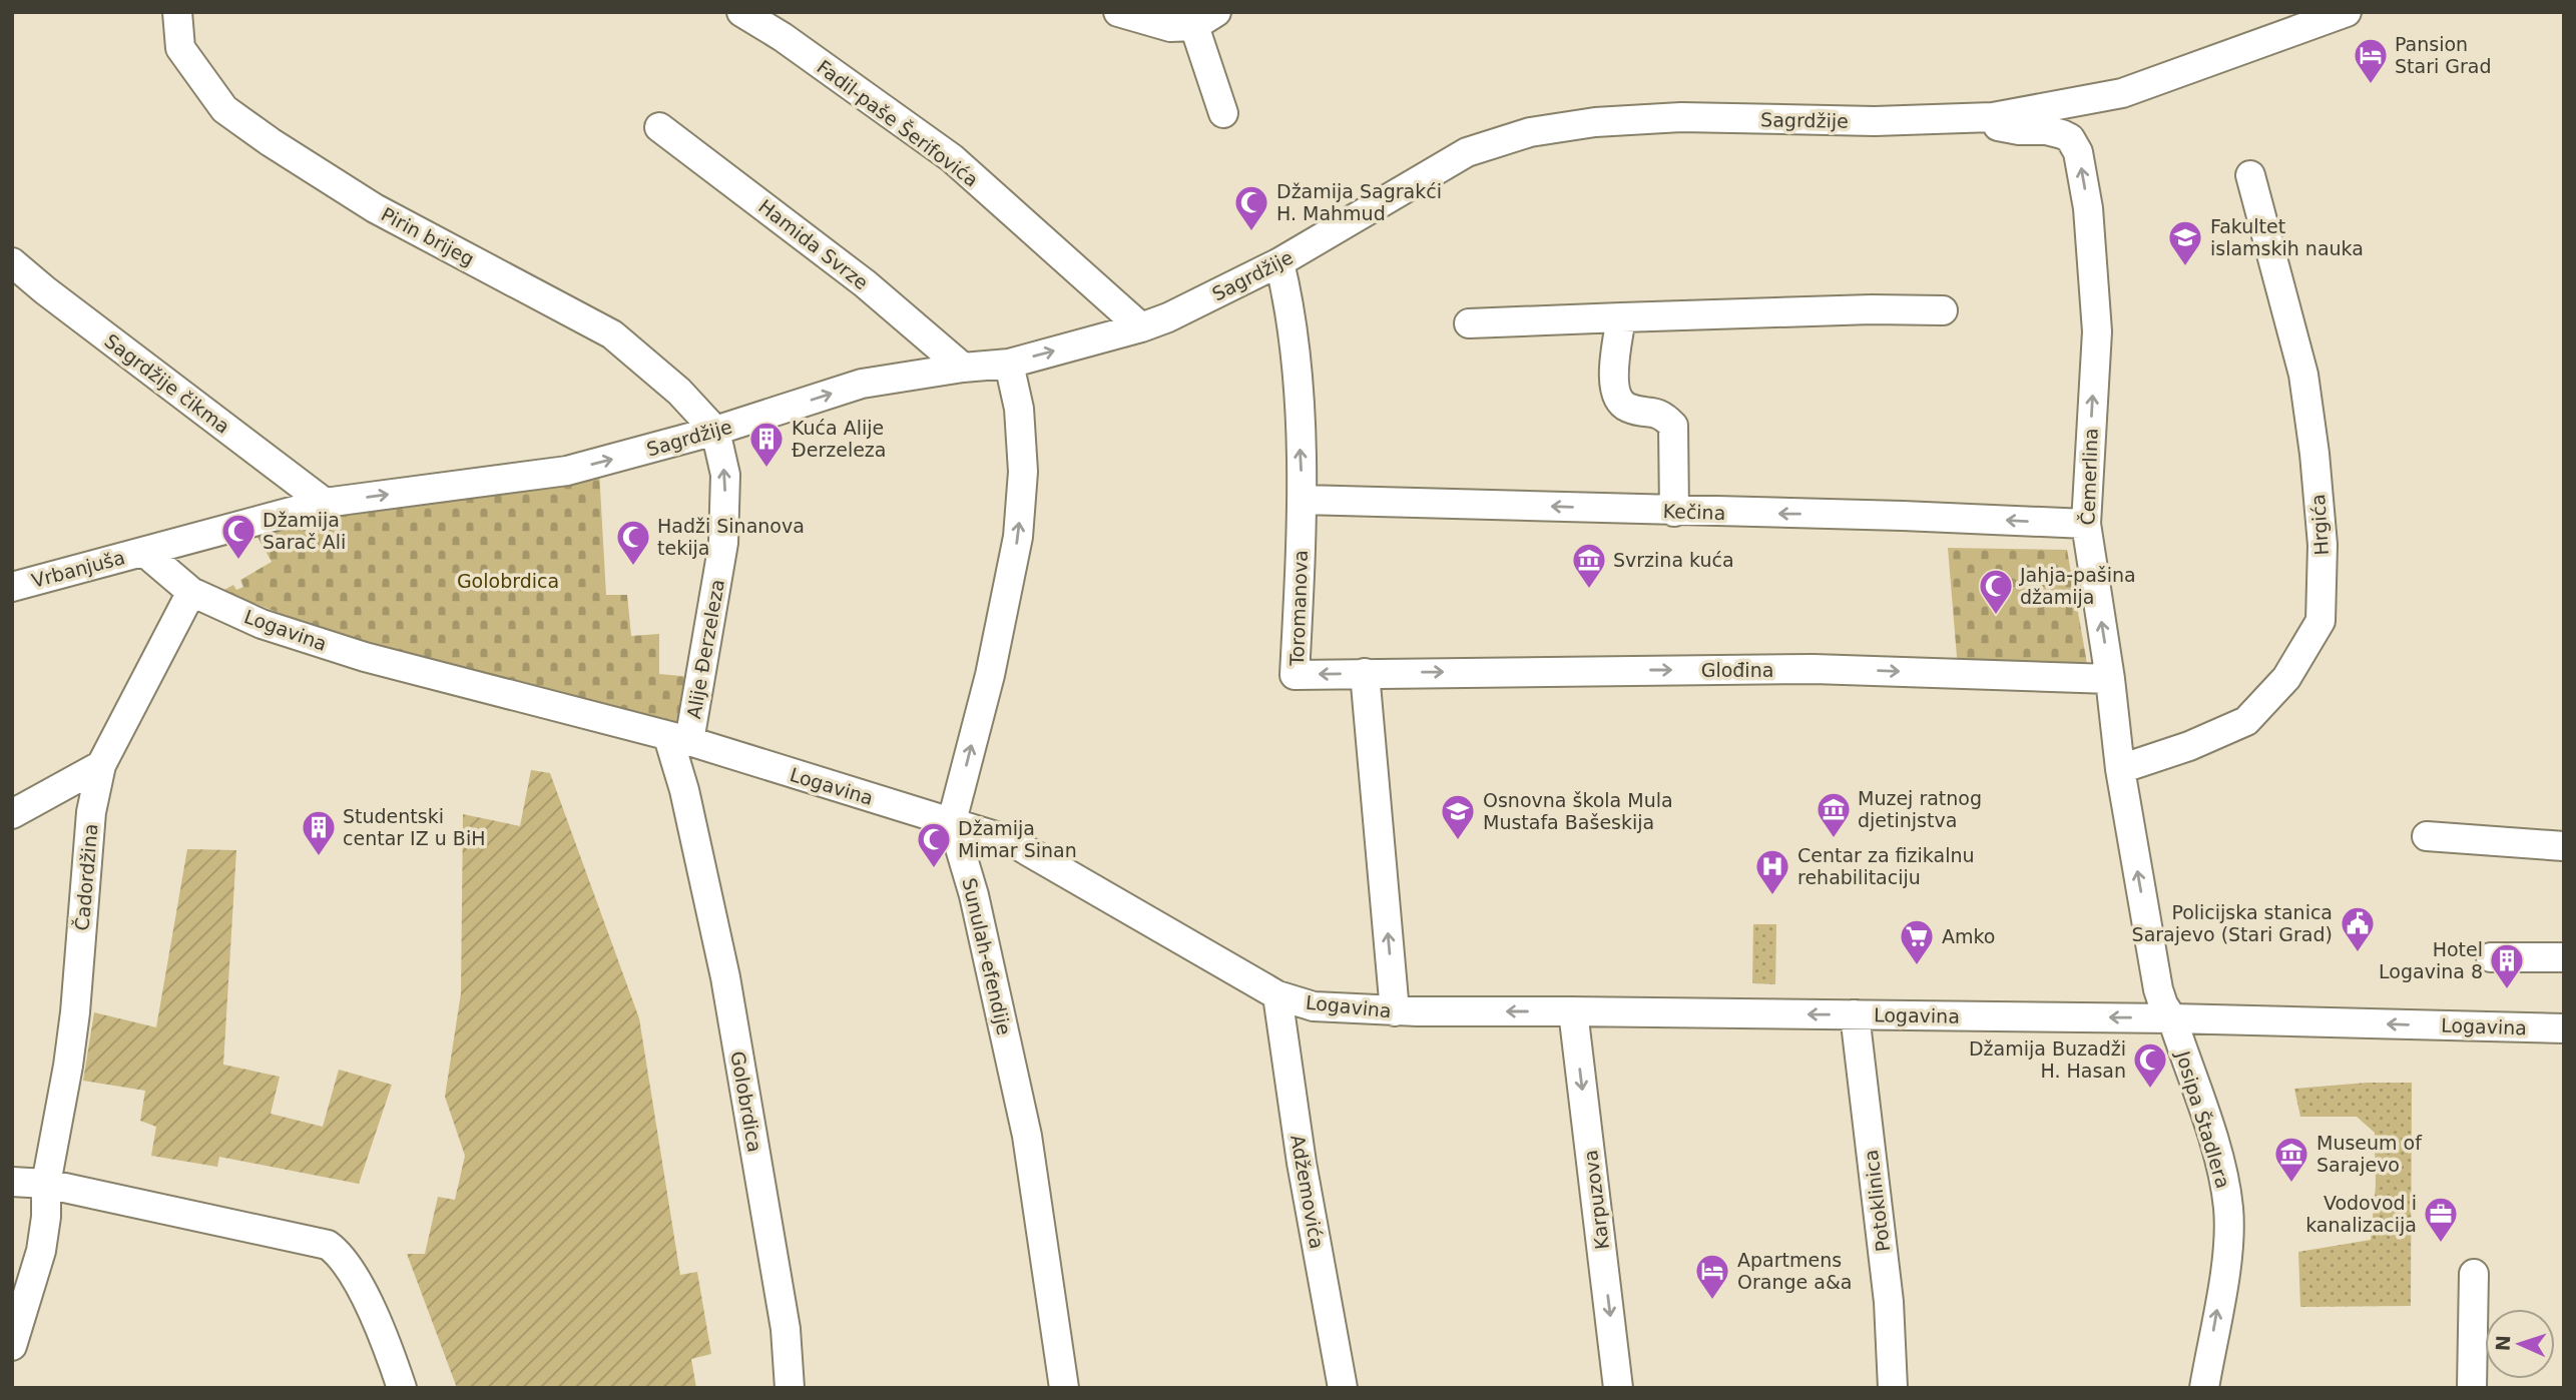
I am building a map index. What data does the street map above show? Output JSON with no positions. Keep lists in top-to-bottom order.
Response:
{
  "streets": {
    "street": [
      "Sagrdžije",
      "Fadil-paše Šerifovića",
      "Pirin brijeg",
      "Hamida Svrze",
      "Sagrdžije čikma",
      "Čemerlina",
      "Kečina",
      "Hrgića",
      "Vrbanjuša",
      "Toromanova",
      "Logavina",
      "Alije Đerzeleza",
      "Glođina",
      "Čadordžina",
      "Sunulah-efendije",
      "Golobrdica",
      "Josipa Štadlera",
      "Adžemovića",
      "Karpuzova",
      "Potoklinica"
    ]
  },
  "crossings": [
    ["Sagrdžije", "Fadil-paše Šerifovića"],
    ["Sagrdžije", "Pirin brijeg"],
    ["Sagrdžije", "Hamida Svrze"],
    ["Sagrdžije", "Sagrdžije čikma"],
    ["Sagrdžije", "Čemerlina"],
    ["Sagrdžije", "Vrbanjuša"],
    ["Sagrdžije", "Toromanova"],
    ["Sagrdžije", "Logavina"],
    ["Sagrdžije", "Alije Đerzeleza"],
    ["Pirin brijeg", "Alije Đerzeleza"],
    ["Čemerlina", "Kečina"],
    ["Čemerlina", "Hrgića"],
    ["Čemerlina", "Logavina"],
    ["Čemerlina", "Glođina"],
    ["Čemerlina", "Josipa Štadlera"],
    ["Kečina", "Toromanova"],
    ["Vrbanjuša", "Logavina"],
    ["Toromanova", "Glođina"],
    ["Logavina", "Alije Đerzeleza"],
    ["Logavina", "Čadordžina"],
    ["Logavina", "Sunulah-efendije"],
    ["Logavina", "Golobrdica"],
    ["Logavina", "Josipa Štadlera"],
    ["Logavina", "Adžemovića"],
    ["Logavina", "Karpuzova"],
    ["Logavina", "Potoklinica"],
    ["Alije Đerzeleza", "Golobrdica"]
  ],
  "one_way": [
    "Čemerlina",
    "Toromanova",
    "Logavina",
    "Alije Đerzeleza",
    "Glođina",
    "Josipa Štadlera",
    "Karpuzova"
  ],
  "parks": ["Golobrdica"],
  "places": {
    "hotel": ["Pansion Stari Grad", "Apartmens Orange a&a"],
    "mosque": [
      "Džamija Sagrakći H. Mahmud",
      "Džamija Sarač Ali",
      "Hadži Sinanova tekija",
      "Jahja-pašina džamija",
      "Džamija Mimar Sinan",
      "Džamija Buzadži H. Hasan"
    ],
    "school or university": ["Fakultet islamskih nauka", "Osnovna škola Mula Mustafa Bašeskija"],
    "building": ["Kuća Alije Đerzeleza", "Studentski centar IZ u BiH", "Hotel Logavina 8"],
    "museum": ["Svrzina kuća", "Muzej ratnog djetinjstva", "Museum of Sarajevo"],
    "hospital": ["Centar za fizikalnu rehabilitaciju"],
    "public building": ["Policijska stanica Sarajevo (Stari Grad)"],
    "supermarket": ["Amko"],
    "office": ["Vodovod i kanalizacija"]
  },
  "north": "left"
}
